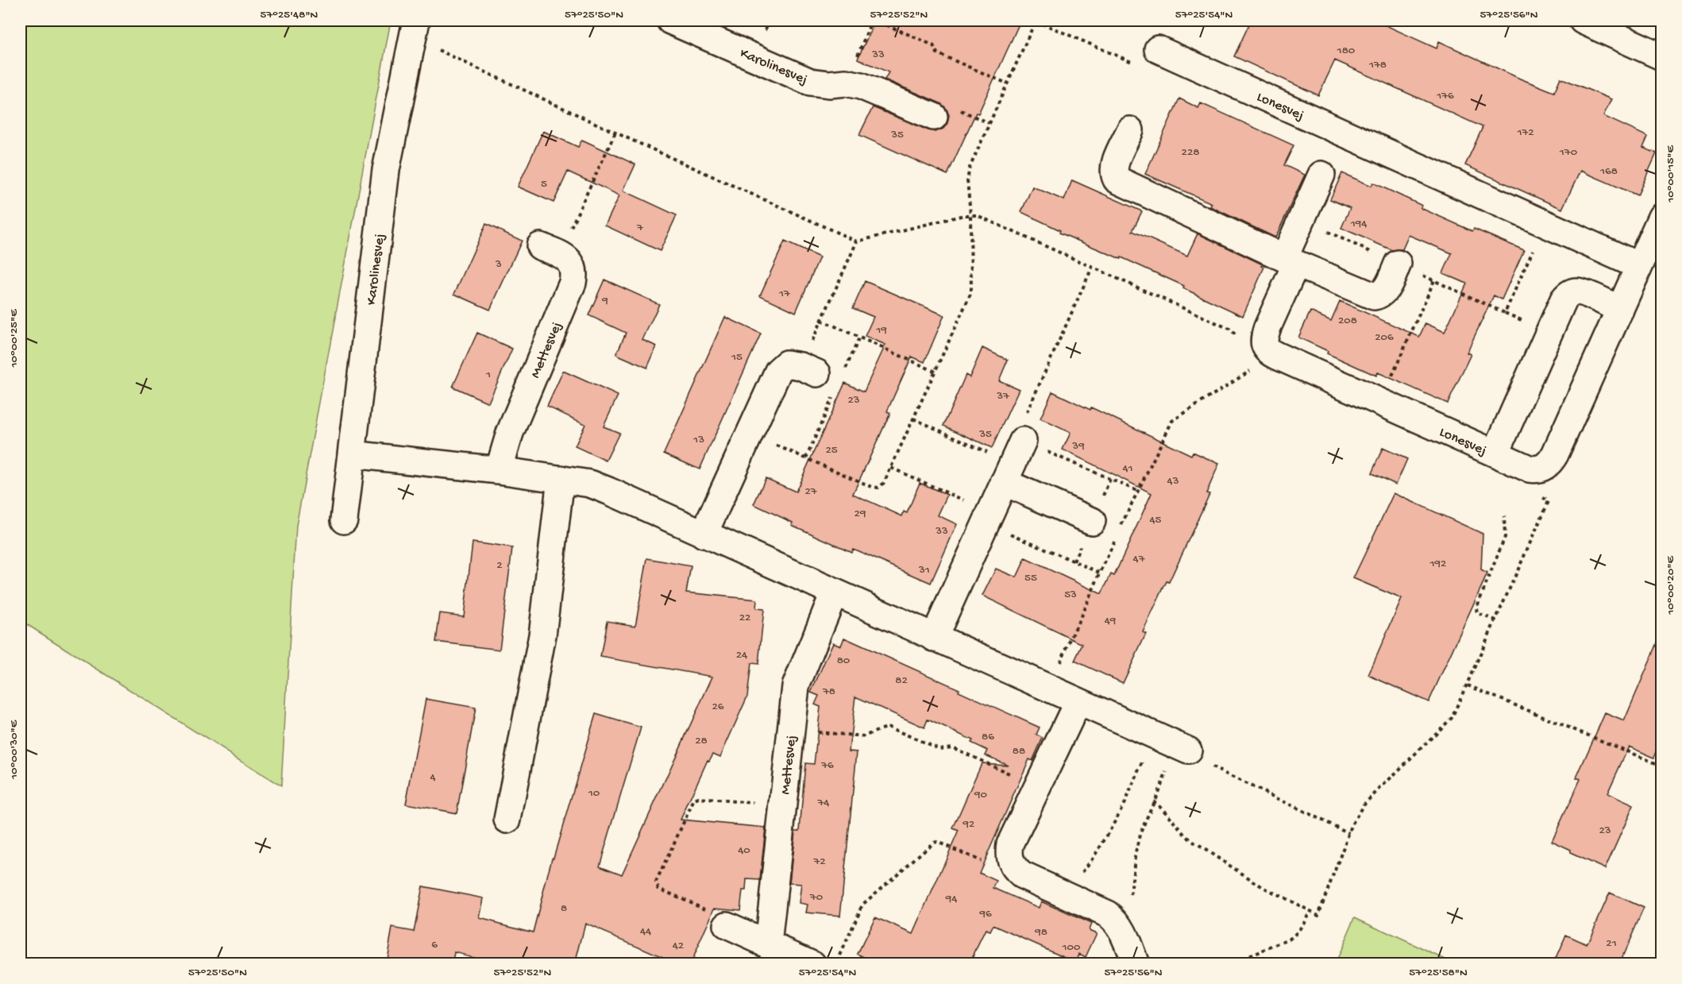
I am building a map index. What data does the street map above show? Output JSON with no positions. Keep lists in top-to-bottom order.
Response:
{
  "streets": {
    "street": ["Karolinesvej", "Lonesvej", "Mettesvej"]
  },
  "house_numbers": [
    "180",
    "33",
    "178",
    "176",
    "172",
    "35",
    "228",
    "170",
    "168",
    "5",
    "194",
    "7",
    "3",
    "17",
    "9",
    "208",
    "19",
    "206",
    "15",
    "1",
    "37",
    "23",
    "35",
    "13",
    "39",
    "25",
    "41",
    "43",
    "27",
    "29",
    "45",
    "33",
    "47",
    "192",
    "2",
    "31",
    "55",
    "53",
    "22",
    "49",
    "24",
    "80",
    "82",
    "78",
    "26",
    "86",
    "28",
    "88",
    "76",
    "4",
    "10",
    "90",
    "74",
    "92",
    "23",
    "40",
    "72",
    "70",
    "94",
    "8",
    "96",
    "44",
    "98",
    "21",
    "6",
    "42",
    "100"
  ],
  "coordinates": [
    "57°25'48\"N",
    "57°25'50\"N",
    "57°25'52\"N",
    "57°25'54\"N",
    "57°25'56\"N",
    "10°00'15\"E",
    "10°00'25\"E",
    "10°00'20\"E",
    "10°00'30\"E",
    "57°25'58\"N"
  ]
}
